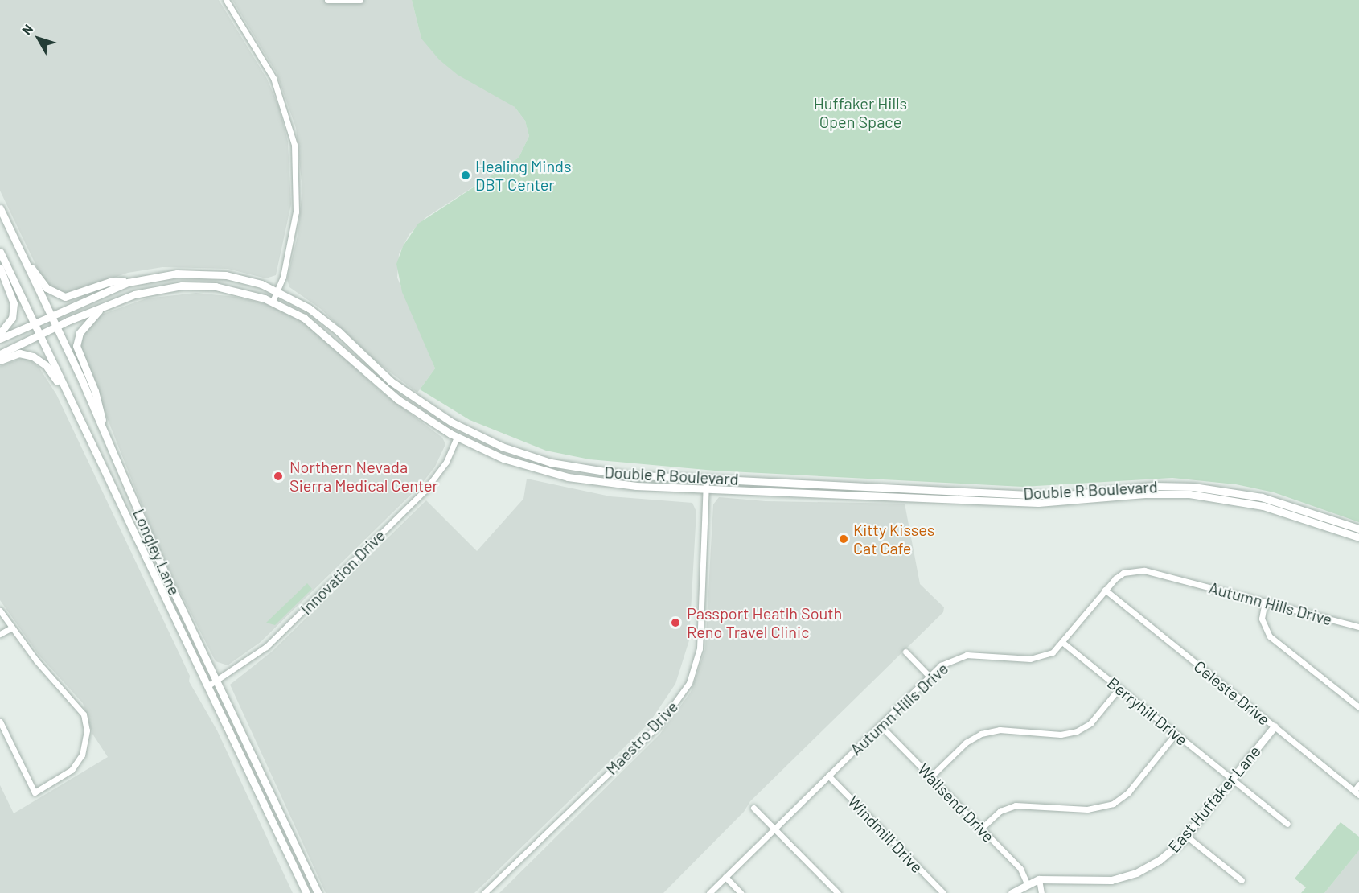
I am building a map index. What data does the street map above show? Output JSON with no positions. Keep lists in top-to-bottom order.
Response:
{
  "streets": {
    "main road": ["Double R Boulevard", "Longley Lane", "East Huffaker Lane"],
    "street": [
      "Innovation Drive",
      "Autumn Hills Drive",
      "Celeste Drive",
      "Berryhill Drive",
      "Maestro Drive",
      "Wallsend Drive",
      "Windmill Drive"
    ]
  },
  "crossings": [
    ["Double R Boulevard", "Longley Lane"],
    ["Double R Boulevard", "Innovation Drive"],
    ["Double R Boulevard", "Maestro Drive"],
    ["Longley Lane", "Innovation Drive"],
    ["Autumn Hills Drive", "Celeste Drive"],
    ["Autumn Hills Drive", "Berryhill Drive"],
    ["Autumn Hills Drive", "Wallsend Drive"],
    ["Autumn Hills Drive", "Windmill Drive"],
    ["Celeste Drive", "East Huffaker Lane"],
    ["Berryhill Drive", "East Huffaker Lane"],
    ["East Huffaker Lane", "Wallsend Drive"]
  ],
  "parks": ["Huffaker Hills Open Space"],
  "places": [
    "Healing Minds DBT Center",
    "Northern Nevada Sierra Medical Center",
    "Kitty Kisses Cat Cafe",
    "Passport Heatlh South Reno Travel Clinic"
  ],
  "north": "top left"
}
